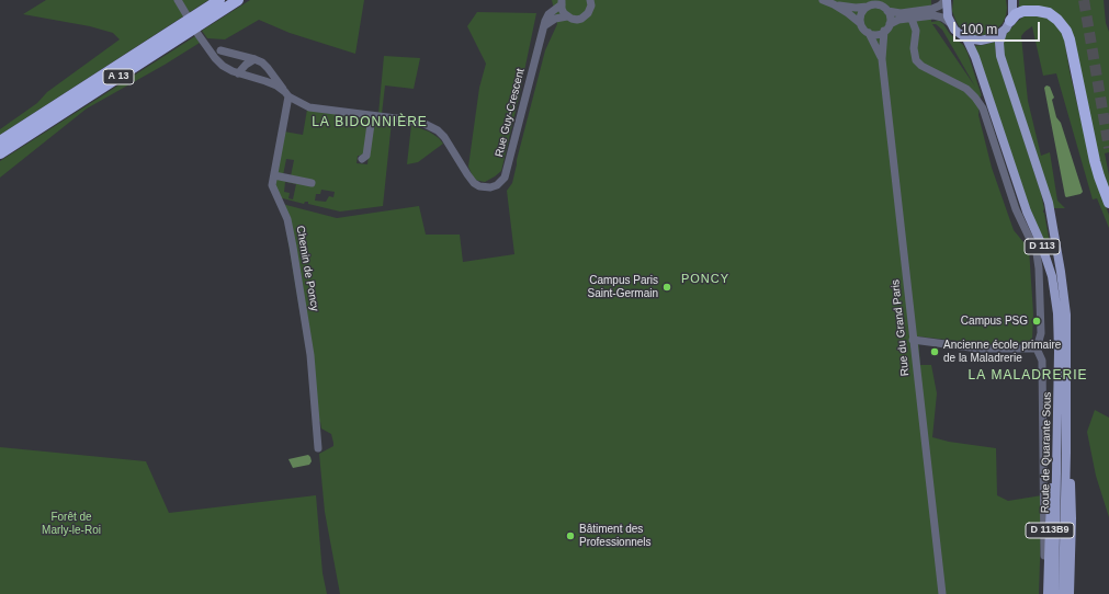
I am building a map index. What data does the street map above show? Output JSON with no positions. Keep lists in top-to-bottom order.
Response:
{
  "streets": {
    "highway": ["A 13"],
    "main road": ["D 113", "Route de Quarante Sous", "D 113B9"],
    "street": ["Rue Guy-Crescent", "Chemin de Poncy", "Rue du Grand Paris"]
  },
  "crossings": [
    ["Route de Quarante Sous", "D 113B9"]
  ],
  "districts": ["LA BIDONNIÈRE", "PONCY", "LA MALADRERIE"],
  "parks": ["Forêt de Marly-le-Roi"],
  "places": [
    "Campus Paris Saint-Germain",
    "Campus PSG",
    "Ancienne école primaire de la Maladrerie",
    "Bâtiment des Professionnels"
  ],
  "scale_bar": "100 m"
}
